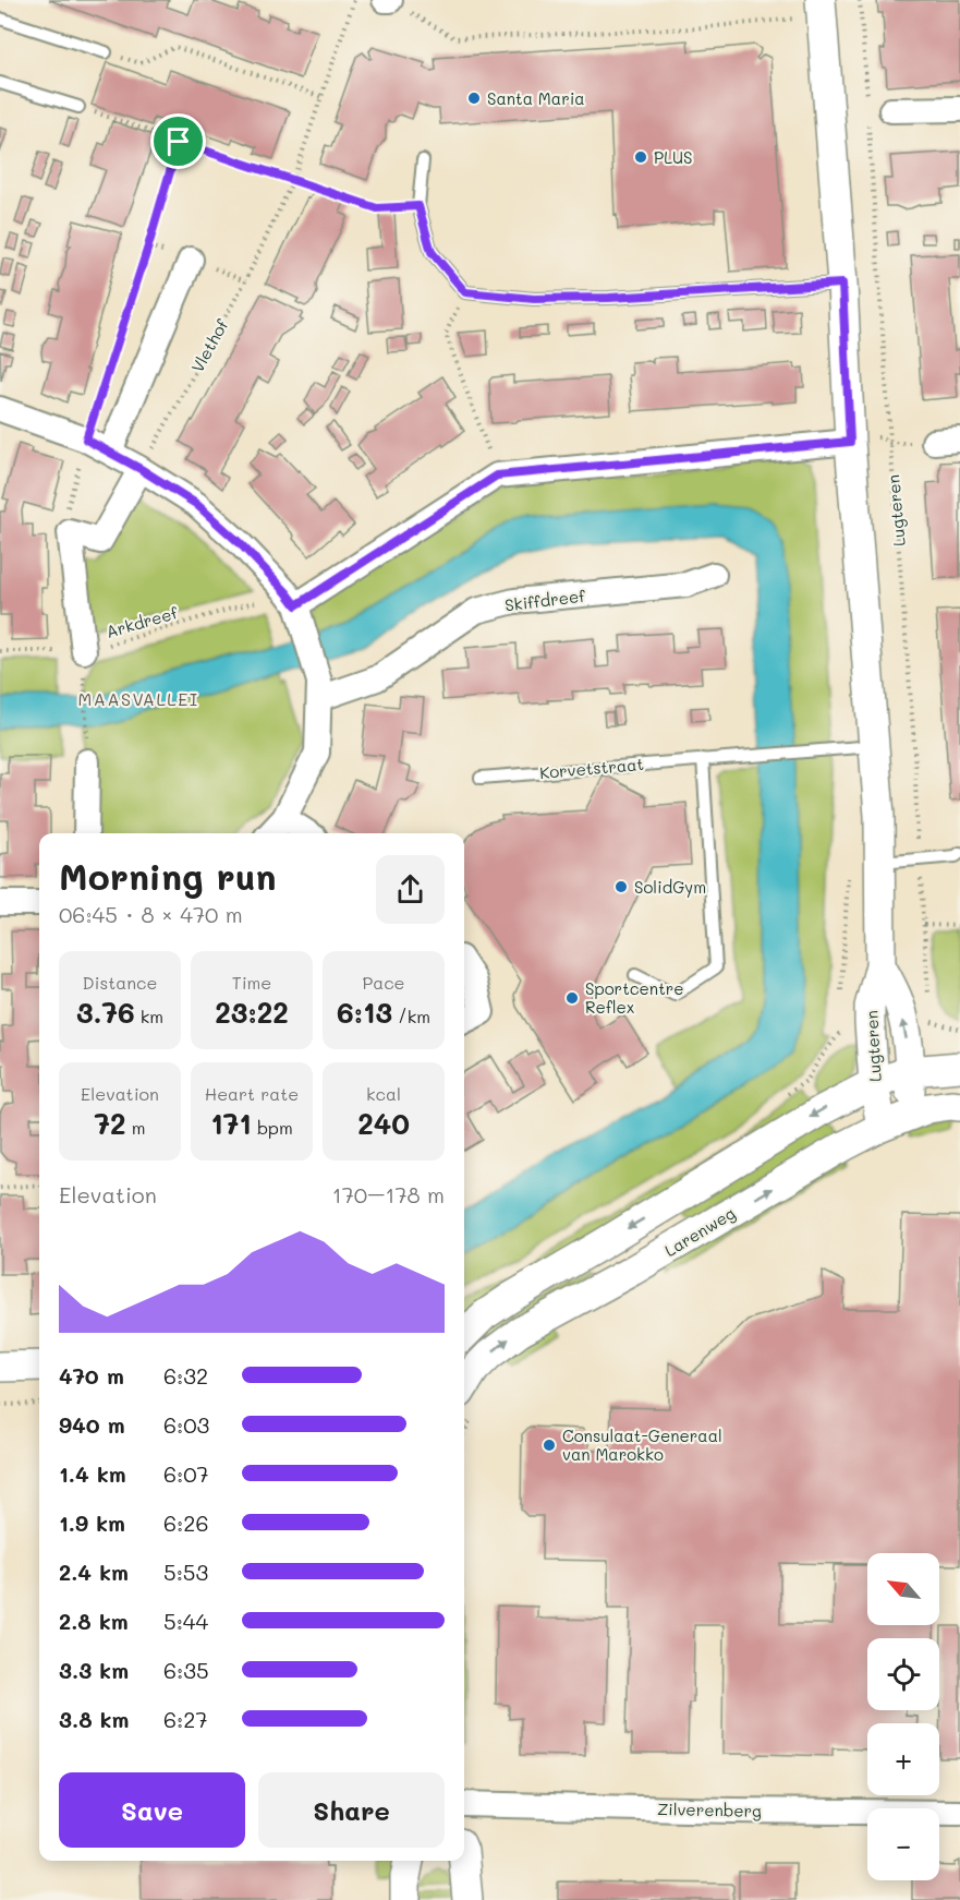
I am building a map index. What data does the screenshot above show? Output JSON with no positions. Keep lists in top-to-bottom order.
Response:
{
  "streets": {
    "street": [
      "Lugteren",
      "Skiffdreef",
      "Larenweg",
      "Zilverenberg"
    ],
    "lane": ["Korvetstraat"],
    "path": ["Vlethof", "Arkdreef"]
  },
  "crossings": [
    ["Lugteren", "Korvetstraat"],
    ["Lugteren", "Larenweg"]
  ],
  "districts": ["MAASVALLEI"],
  "places": [
    "Santa Maria",
    "PLUS",
    "SolidGym",
    "Sportcentre Reflex",
    "Consulaat-Generaal van Marokko"
  ],
  "north": "top left",
  "page": {
    "heading": ["Morning run", "06:45 · 8 × 470 m"],
    "stats": [
      ["Distance", "3.76 km"],
      ["Time", "23:22"],
      ["Pace", "6:13 /km"],
      ["Elevation", "72 m"],
      ["Heart rate", "171 bpm"],
      ["kcal", "240"]
    ],
    "chart": ["Elevation", "170–178 m"],
    "list": [
      {
        "name": "470 m",
        "note": "6:32"
      },
      {
        "name": "940 m",
        "note": "6:03"
      },
      {
        "name": "1.4 km",
        "note": "6:07"
      },
      {
        "name": "1.9 km",
        "note": "6:26"
      },
      {
        "name": "2.4 km",
        "note": "5:53"
      },
      {
        "name": "2.8 km",
        "note": "5:44"
      },
      {
        "name": "3.3 km",
        "note": "6:35"
      },
      {
        "name": "3.8 km",
        "note": "6:27"
      }
    ],
    "map_buttons": ["+", "−"],
    "buttons": ["Save", "Share"]
  }
}
